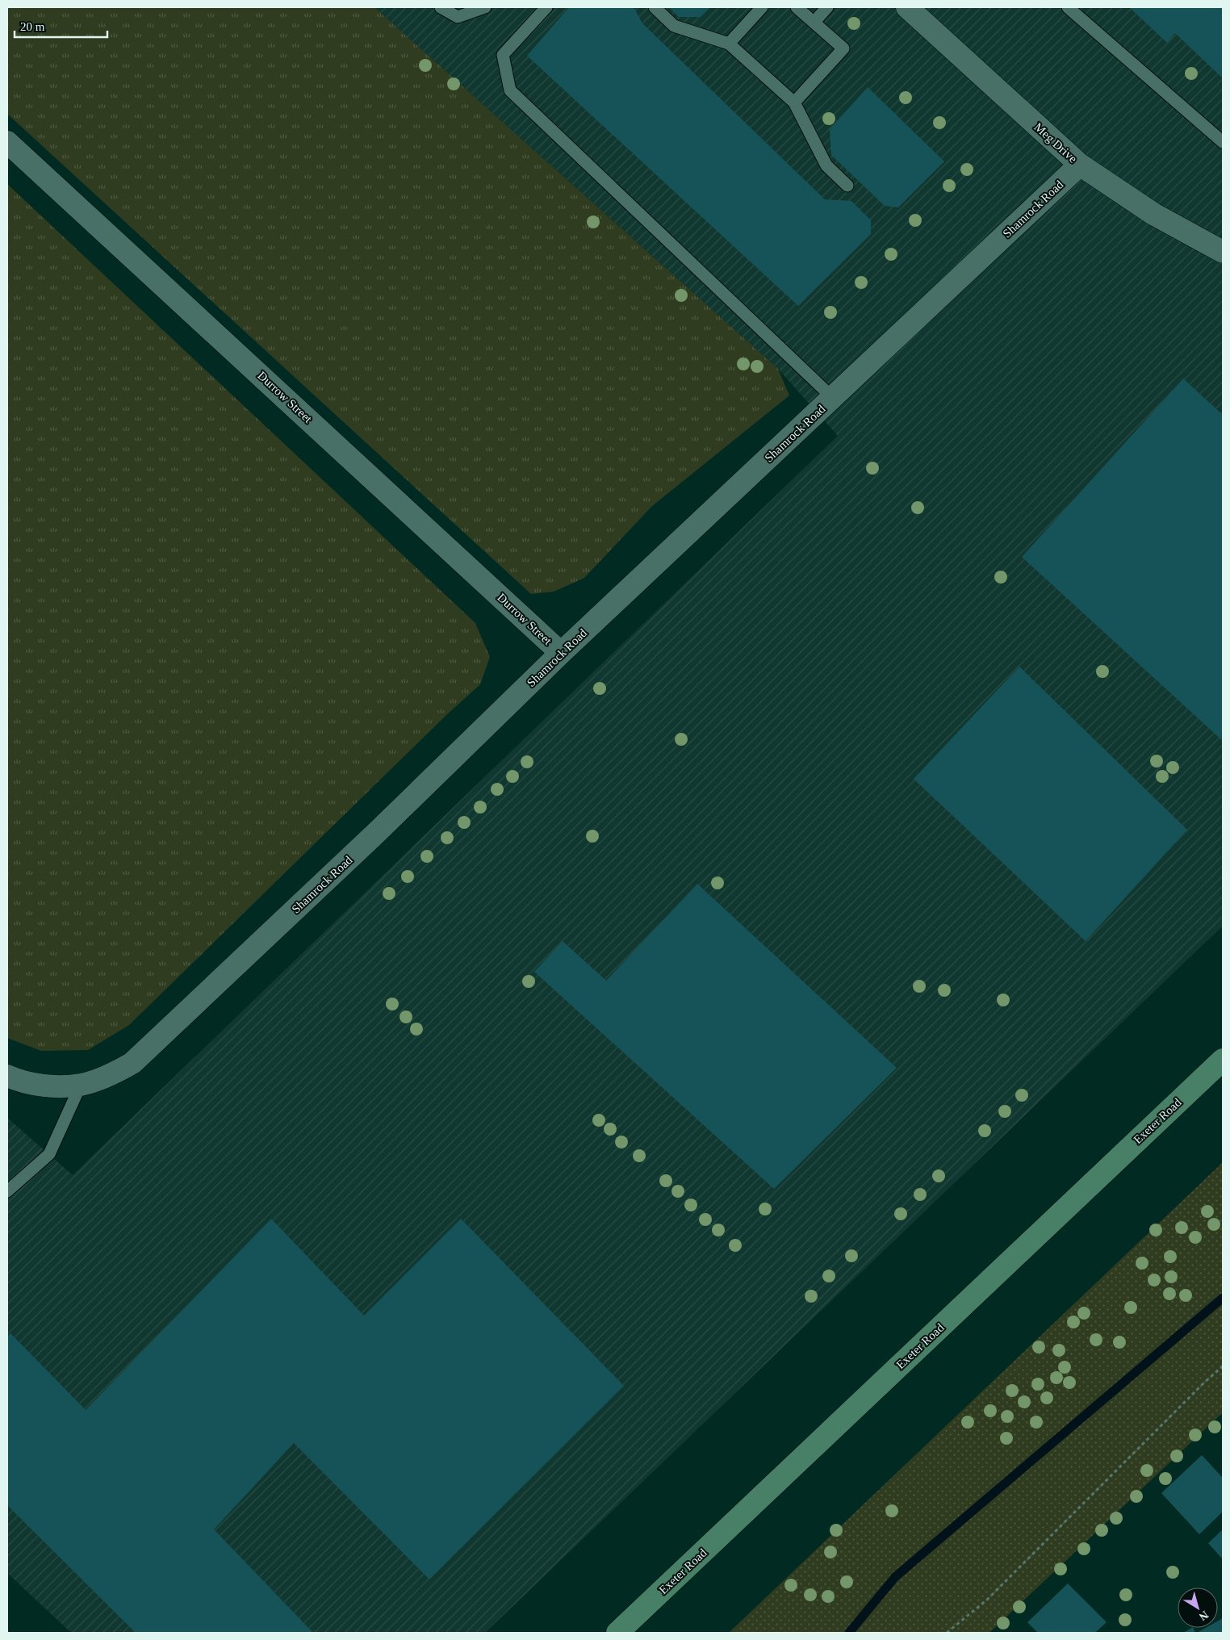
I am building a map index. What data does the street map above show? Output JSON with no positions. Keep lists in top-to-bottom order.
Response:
{
  "streets": {
    "main road": ["Exeter Road"],
    "street": ["Meg Drive", "Shamrock Road", "Durrow Street"]
  },
  "crossings": [
    ["Meg Drive", "Shamrock Road"],
    ["Shamrock Road", "Durrow Street"]
  ],
  "scale_bar": "20 m",
  "north": "bottom right"
}
